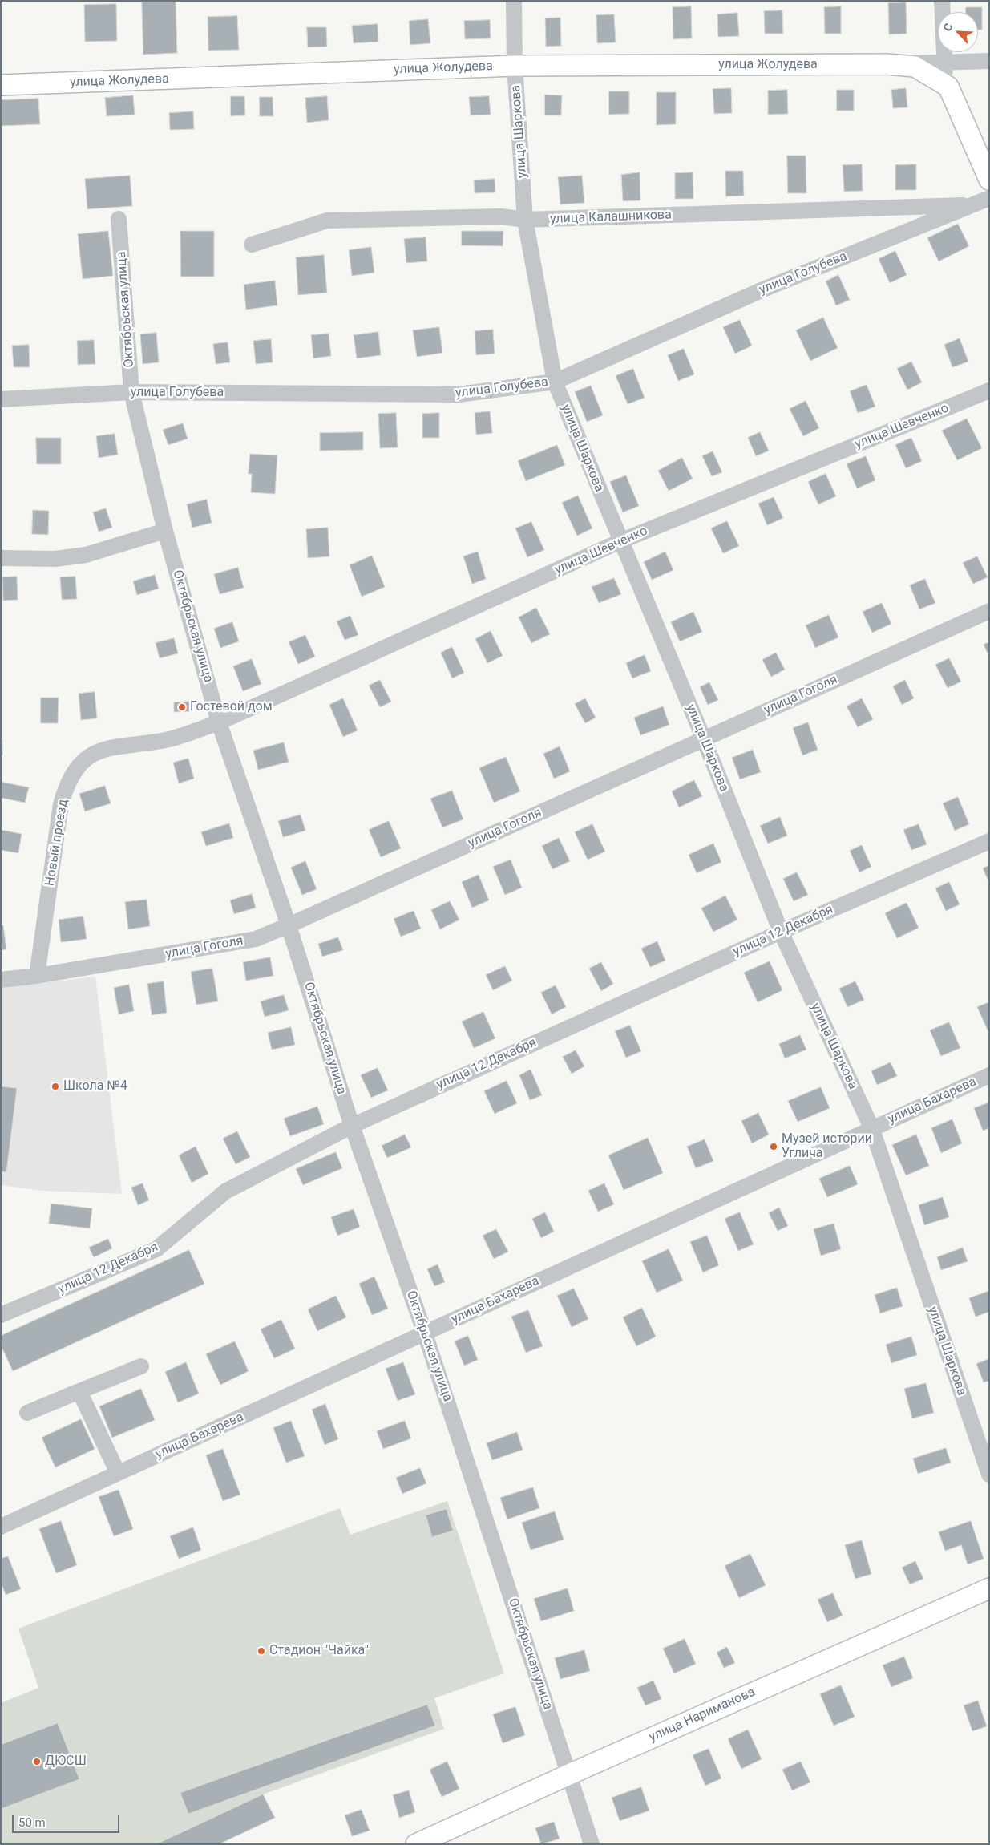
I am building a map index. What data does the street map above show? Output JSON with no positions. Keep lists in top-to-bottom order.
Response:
{
  "streets": {
    "main road": ["улица Жолудева", "улица Нариманова"],
    "street": [
      "улица Шаркова",
      "улица Калашникова",
      "улица Голубева",
      "Октябрьская улица",
      "улица Шевченко",
      "улица Гоголя",
      "Новый проезд",
      "улица 12 Декабря",
      "улица Бахарева"
    ]
  },
  "crossings": [
    ["улица Жолудева", "улица Шаркова"],
    ["улица Шаркова", "улица Калашникова"],
    ["улица Шаркова", "улица Голубева"],
    ["улица Шаркова", "улица Шевченко"],
    ["улица Шаркова", "улица Гоголя"],
    ["улица Шаркова", "улица 12 Декабря"],
    ["улица Шаркова", "улица Бахарева"],
    ["улица Калашникова", "улица Голубева"],
    ["улица Голубева", "Октябрьская улица"],
    ["Октябрьская улица", "улица Шевченко"],
    ["Октябрьская улица", "улица Гоголя"],
    ["Октябрьская улица", "Новый проезд"],
    ["Октябрьская улица", "улица 12 Декабря"],
    ["Октябрьская улица", "улица Бахарева"],
    ["Октябрьская улица", "улица Нариманова"],
    ["улица Шевченко", "Новый проезд"],
    ["улица Гоголя", "Новый проезд"]
  ],
  "places": [
    "Гостевой дом",
    "Школа №4",
    "Музей истории Углича",
    "Стадион \"Чайка\"",
    "ДЮСШ"
  ],
  "scale_bar": "50 m",
  "north": "top left"
}
